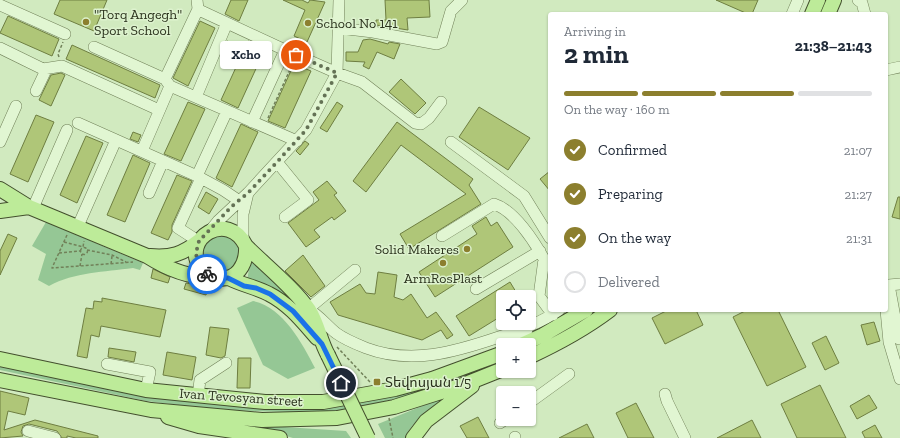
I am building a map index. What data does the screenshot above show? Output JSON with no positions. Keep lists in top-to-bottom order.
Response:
{
  "streets": {
    "main road": ["Ivan Tevosyan street"]
  },
  "places": {
    "other": [
      "\"Torq Angegh\" Sport School",
      "School No 141",
      "Xcho",
      "Solid Makeres",
      "ArmRosPlast"
    ],
    "transit": ["Տեվոսյան 1/5"]
  },
  "page": {
    "heading": ["2 min", "Arriving in", "21:38–21:43"],
    "bubble": "Xcho",
    "bar": "On the way · 160 m",
    "list": [
      ["Confirmed", "21:07"],
      ["Preparing", "21:27"],
      ["On the way", "21:31"],
      "Delivered"
    ],
    "map_buttons": ["+", "−"]
  }
}
